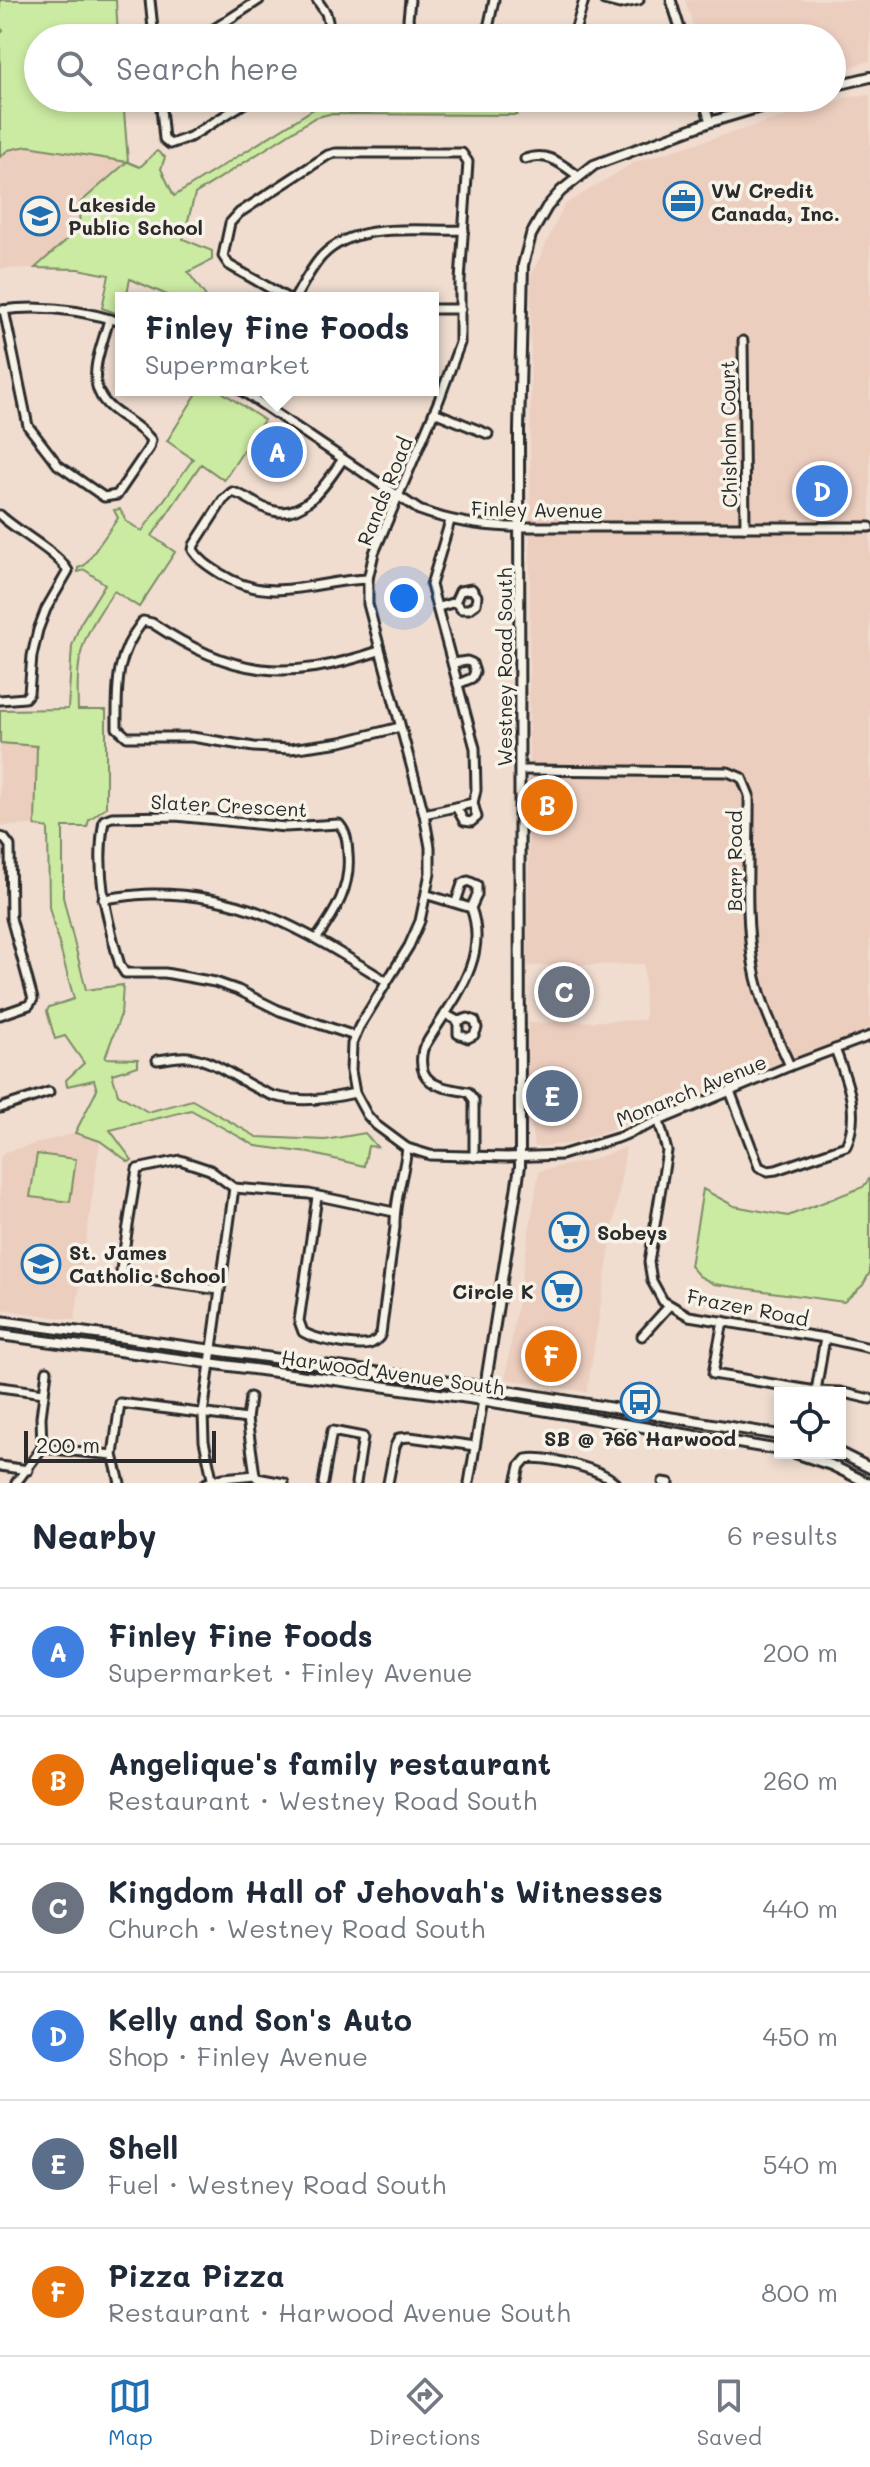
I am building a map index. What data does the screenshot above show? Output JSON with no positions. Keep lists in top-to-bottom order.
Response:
{
  "streets": {
    "main road": ["Westney Road South", "Harwood Avenue South"],
    "street": [
      "Chisholm Court",
      "Rands Road",
      "Finley Avenue",
      "Slater Crescent",
      "Barr Road",
      "Monarch Avenue",
      "Frazer Road"
    ]
  },
  "crossings": [
    ["Chisholm Court", "Finley Avenue"],
    ["Rands Road", "Finley Avenue"],
    ["Rands Road", "Slater Crescent"],
    ["Finley Avenue", "Westney Road South"],
    ["Westney Road South", "Barr Road"],
    ["Westney Road South", "Monarch Avenue"],
    ["Westney Road South", "Harwood Avenue South"],
    ["Barr Road", "Monarch Avenue"],
    ["Monarch Avenue", "Frazer Road"]
  ],
  "places": {
    "office": ["VW Credit Canada, Inc."],
    "school or university": ["Lakeside Public School", "St. James Catholic School"],
    "supermarket": ["Sobeys", "Circle K"],
    "bus stop": ["SB @ 766 Harwood"]
  },
  "scale_bar": "200 m",
  "page": {
    "search": "Search here",
    "popup": ["Finley Fine Foods", "Supermarket"],
    "pins": [
      "A",
      "D",
      "B",
      "C",
      "E",
      "F"
    ],
    "scale": "200 m",
    "heading": ["Nearby", "6 results"],
    "list": [
      {
        "mark": "A",
        "name": "Finley Fine Foods",
        "note": "Supermarket · Finley Avenue",
        "value": "200 m"
      },
      {
        "mark": "B",
        "name": "Angelique's family restaurant",
        "note": "Restaurant · Westney Road South",
        "value": "260 m"
      },
      {
        "mark": "C",
        "name": "Kingdom Hall of Jehovah's Witnesses",
        "note": "Church · Westney Road South",
        "value": "440 m"
      },
      {
        "mark": "D",
        "name": "Kelly and Son's Auto",
        "note": "Shop · Finley Avenue",
        "value": "450 m"
      },
      {
        "mark": "E",
        "name": "Shell",
        "note": "Fuel · Westney Road South",
        "value": "540 m"
      },
      {
        "mark": "F",
        "name": "Pizza Pizza",
        "note": "Restaurant · Harwood Avenue South",
        "value": "800 m"
      }
    ],
    "nav": ["Map", "Directions", "Saved"]
  }
}
